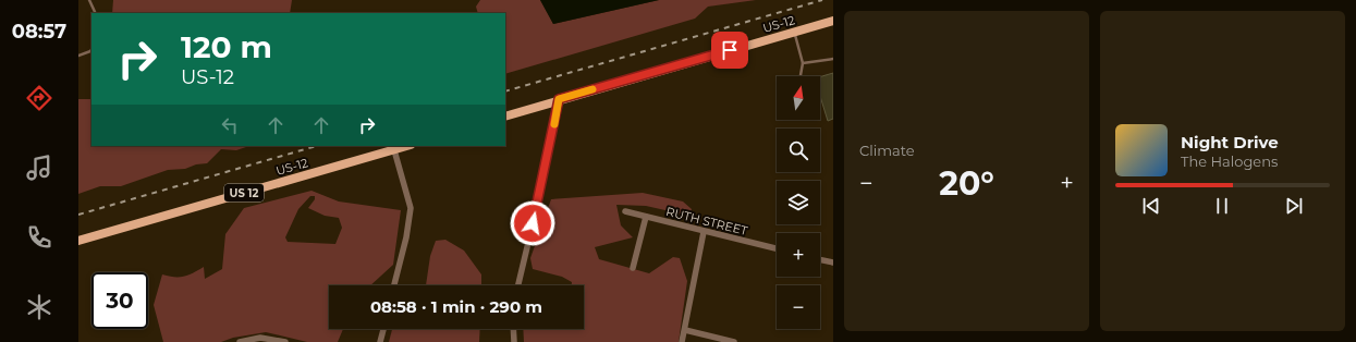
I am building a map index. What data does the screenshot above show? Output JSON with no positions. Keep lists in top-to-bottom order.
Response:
{
  "streets": {
    "main road": ["US-12", "US 12"],
    "street": ["RUTH STREET"]
  },
  "north": "top",
  "page": {
    "tabs": "08:57",
    "tile": "Climate",
    "turn": ["120 m", "US-12"],
    "map_buttons": ["+", "−"],
    "song": ["Night Drive", "The Halogens"],
    "heat": ["−", "20°", "+"],
    "limit": "30",
    "trip": "08:58 · 1 min · 290 m"
  }
}
